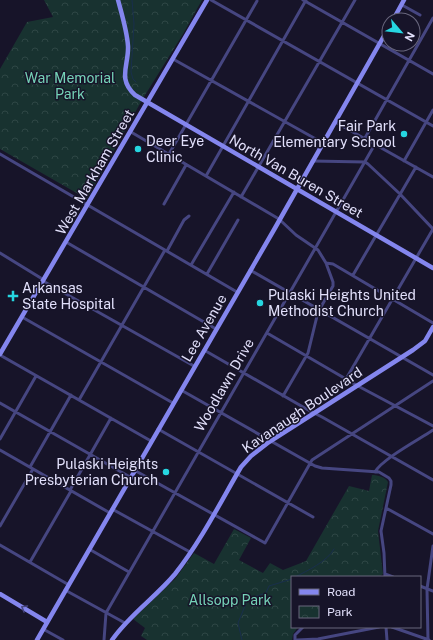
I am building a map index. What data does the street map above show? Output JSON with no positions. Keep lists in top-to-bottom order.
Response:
{
  "streets": {
    "street": [
      "West Markham Street",
      "North Van Buren Street",
      "Lee Avenue",
      "Woodlawn Drive",
      "Kavanaugh Boulevard"
    ]
  },
  "crossings": [
    ["West Markham Street", "North Van Buren Street"],
    ["North Van Buren Street", "Lee Avenue"],
    ["North Van Buren Street", "Woodlawn Drive"]
  ],
  "parks": ["War Memorial Park", "Allsopp Park"],
  "places": {
    "other": [
      "Fair Park Elementary School",
      "Deer Eye Clinic",
      "Pulaski Heights United Methodist Church",
      "Pulaski Heights Presbyterian Church"
    ],
    "health": ["Arkansas State Hospital"]
  },
  "legend": ["Road", "Park"],
  "north": "bottom right"
}
